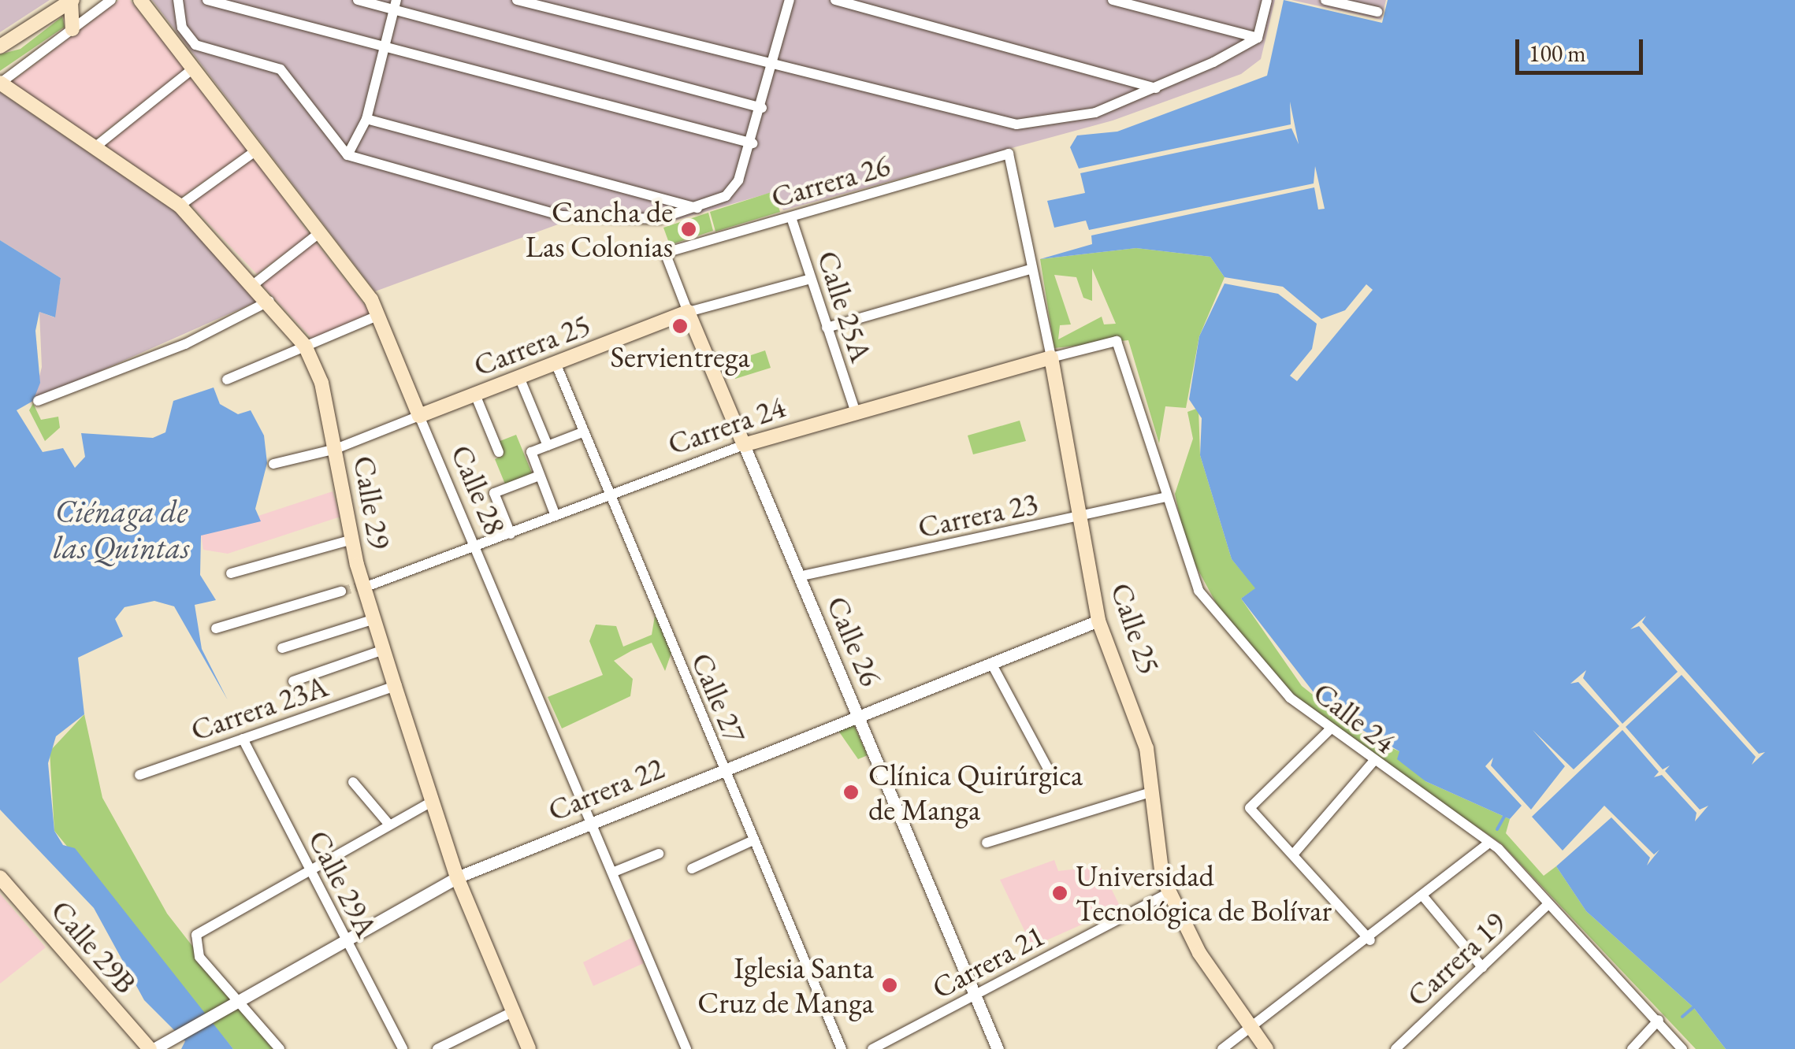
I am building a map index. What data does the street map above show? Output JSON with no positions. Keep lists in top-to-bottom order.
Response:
{
  "streets": {
    "main road": [
      "Carrera 25",
      "Carrera 24",
      "Calle 28",
      "Calle 29",
      "Calle 25",
      "Calle 26",
      "Calle 29B"
    ],
    "street": [
      "Carrera 26",
      "Calle 25A",
      "Carrera 23",
      "Calle 27",
      "Carrera 23A",
      "Calle 24",
      "Carrera 22",
      "Calle 29A",
      "Carrera 19",
      "Carrera 21"
    ]
  },
  "crossings": [
    ["Carrera 26", "Calle 25A"],
    ["Carrera 26", "Calle 25"],
    ["Carrera 26", "Calle 26"],
    ["Calle 25A", "Carrera 25"],
    ["Calle 25A", "Carrera 24"],
    ["Carrera 25", "Calle 28"],
    ["Carrera 25", "Calle 29"],
    ["Carrera 25", "Calle 26"],
    ["Carrera 25", "Calle 27"],
    ["Carrera 24", "Calle 28"],
    ["Carrera 24", "Calle 29"],
    ["Carrera 24", "Calle 25"],
    ["Carrera 24", "Calle 26"],
    ["Carrera 24", "Calle 27"],
    ["Carrera 24", "Calle 24"],
    ["Calle 28", "Carrera 22"],
    ["Calle 29", "Carrera 23A"],
    ["Calle 29", "Carrera 22"],
    ["Carrera 23", "Calle 25"],
    ["Carrera 23", "Calle 26"],
    ["Carrera 23", "Calle 24"],
    ["Calle 25", "Carrera 22"],
    ["Calle 25", "Carrera 21"],
    ["Calle 26", "Carrera 22"],
    ["Calle 26", "Carrera 21"],
    ["Calle 27", "Carrera 22"],
    ["Carrera 23A", "Calle 29A"],
    ["Calle 24", "Carrera 19"],
    ["Carrera 22", "Calle 29A"],
    ["Carrera 22", "Calle 29B"]
  ],
  "water": ["Ciénaga de las Quintas"],
  "places": [
    "Cancha de Las Colonias",
    "Servientrega",
    "Clínica Quirúrgica de Manga",
    "Universidad Tecnológica de Bolívar",
    "Iglesia Santa Cruz de Manga"
  ],
  "scale_bar": "100 m"
}
